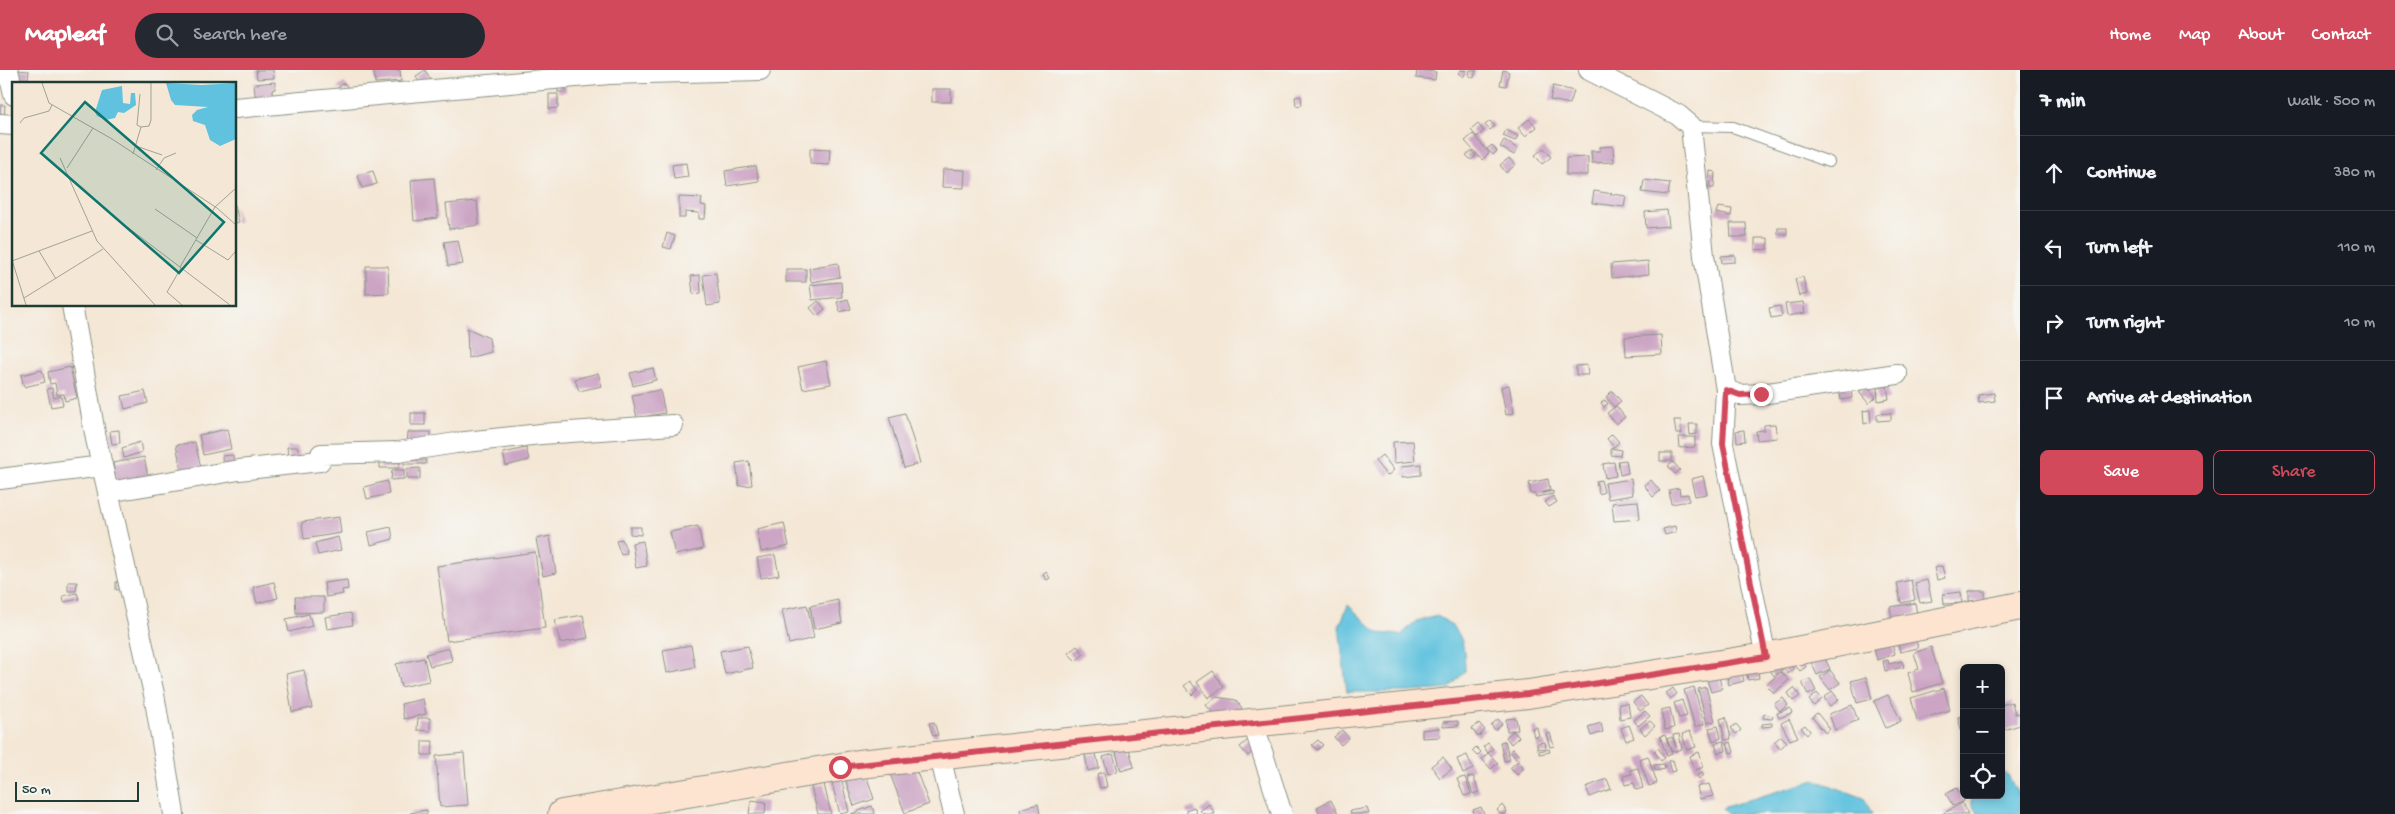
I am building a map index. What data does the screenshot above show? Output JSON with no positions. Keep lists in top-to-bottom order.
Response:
{
  "scale_bar": "50 m",
  "page": {
    "header": "Mapleaf",
    "search": "Search here",
    "nav": [
      "Home",
      "Map",
      "About",
      "Contact"
    ],
    "heading": ["7 min", "Walk · 500 m"],
    "list": [
      ["Continue", "380 m"],
      ["Turn left", "110 m"],
      ["Turn right", "10 m"],
      "Arrive at destination"
    ],
    "buttons": ["Save", "Share"],
    "map_buttons": ["+", "−"],
    "scale": "50 m"
  }
}
